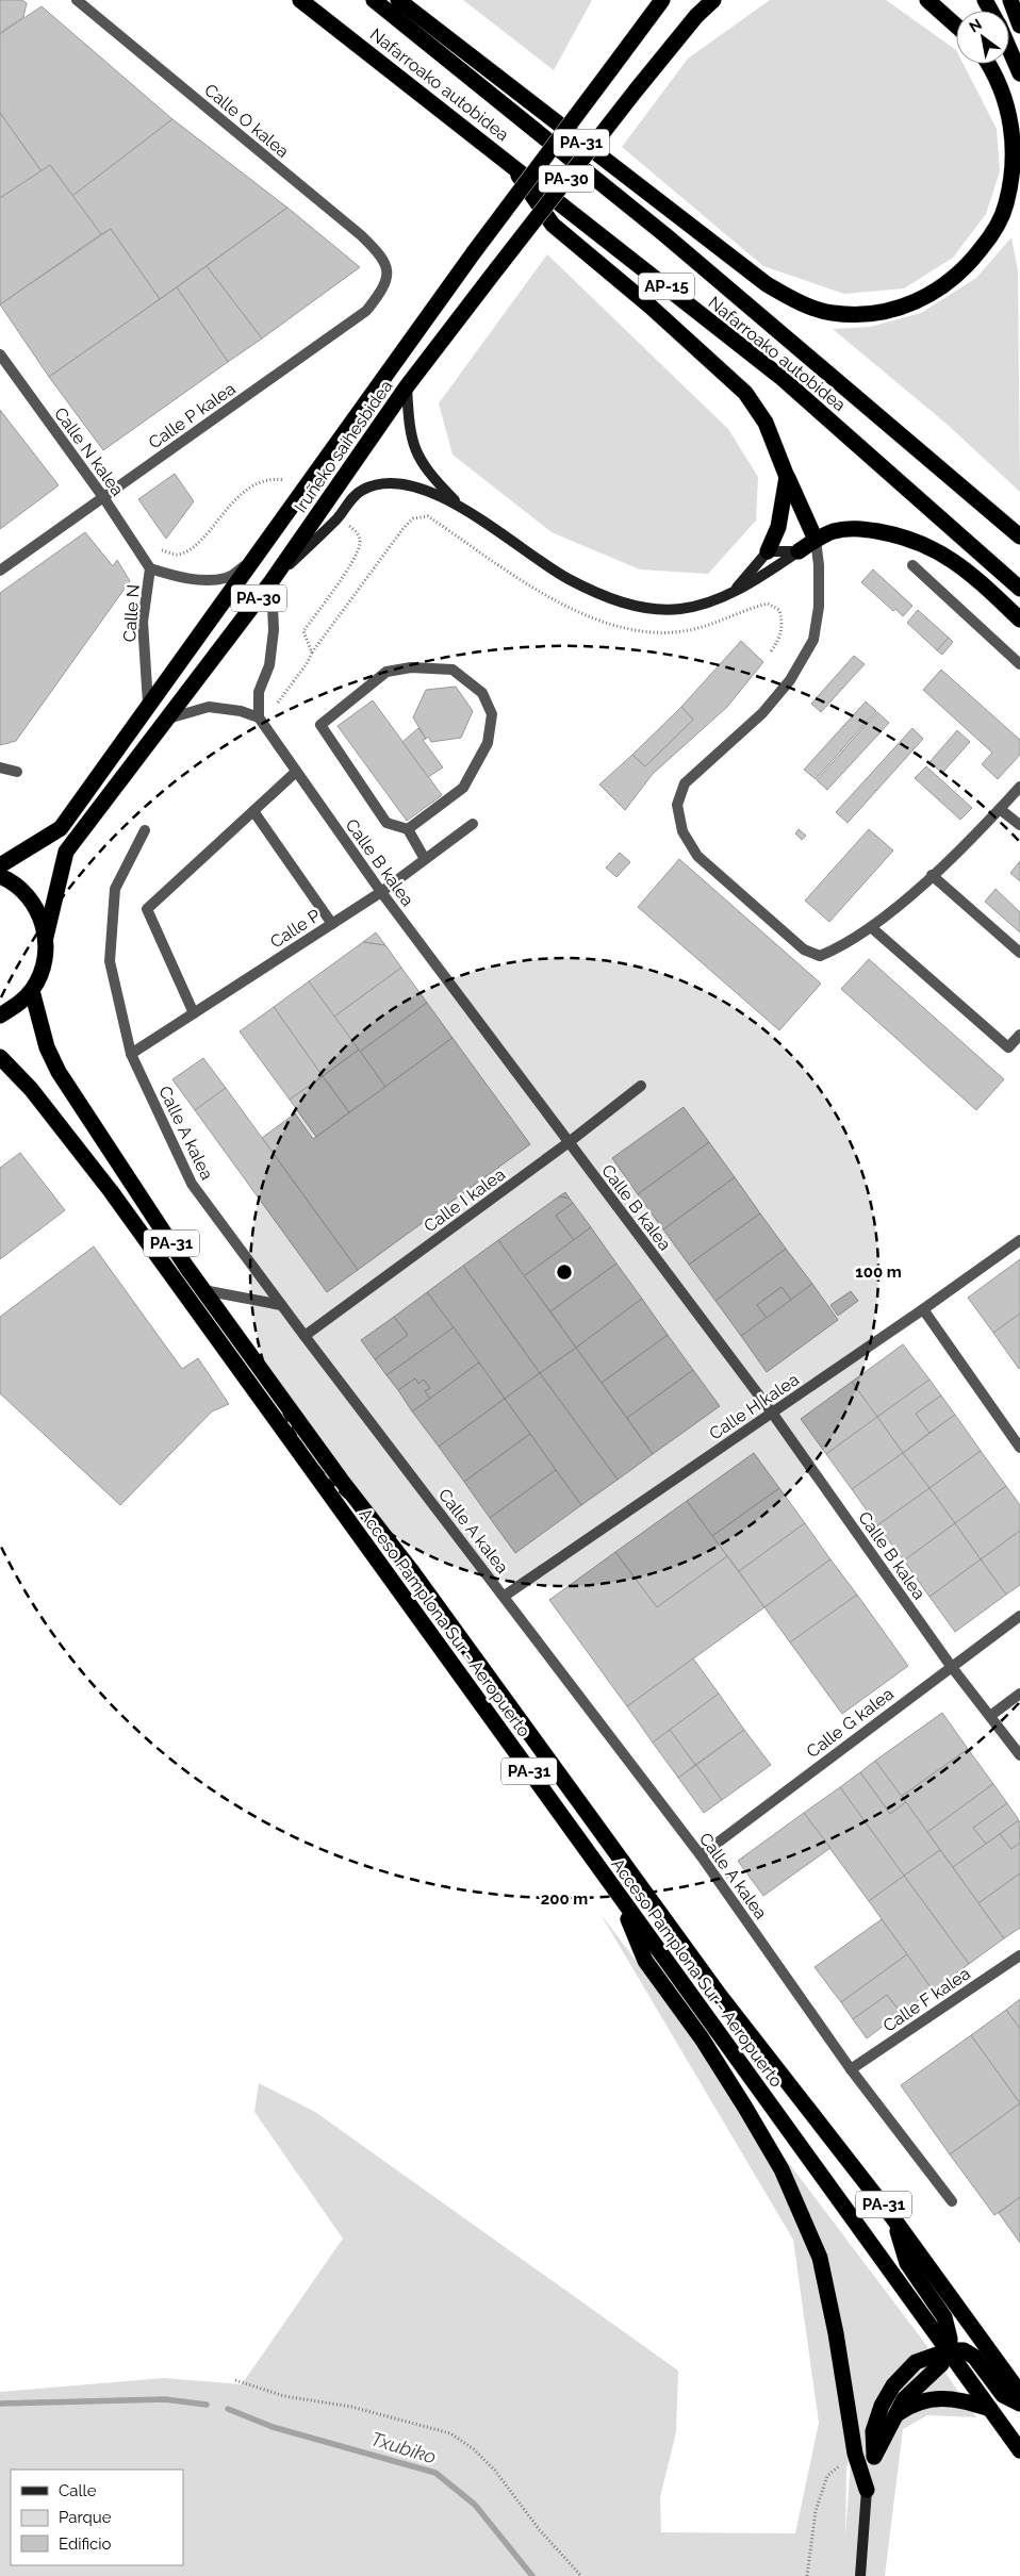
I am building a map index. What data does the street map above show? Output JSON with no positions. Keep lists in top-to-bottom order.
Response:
{
  "streets": {
    "highway": [
      "Nafarroako autobidea",
      "PA-31",
      "PA-30",
      "AP-15",
      "Iruñeko saihesbidea",
      "Acceso Pamplona Sur - Aeropuerto"
    ],
    "street": [
      "Calle O kalea",
      "Calle P kalea",
      "Calle N kalea",
      "Calle N",
      "Calle B kalea",
      "Calle P",
      "Calle A kalea",
      "Calle I kalea",
      "Calle H kalea",
      "Calle G kalea",
      "Calle F kalea"
    ]
  },
  "crossings": [
    ["Calle O kalea", "Calle P kalea"],
    ["PA-31", "Acceso Pamplona Sur - Aeropuerto"],
    ["Calle P kalea", "Calle N kalea"],
    ["Iruñeko saihesbidea", "Calle N"],
    ["Calle N kalea", "Calle N"],
    ["Calle B kalea", "Calle P"],
    ["Calle B kalea", "Calle I kalea"],
    ["Calle B kalea", "Calle H kalea"],
    ["Calle B kalea", "Calle G kalea"],
    ["Calle P", "Calle A kalea"],
    ["Calle A kalea", "Calle I kalea"],
    ["Calle A kalea", "Calle H kalea"],
    ["Calle A kalea", "Calle G kalea"],
    ["Calle A kalea", "Calle F kalea"]
  ],
  "water": ["Txubiko"],
  "legend": ["Calle", "Parque", "Edificio"],
  "north": "top left",
  "rings": ["100 m", "200 m"]
}
